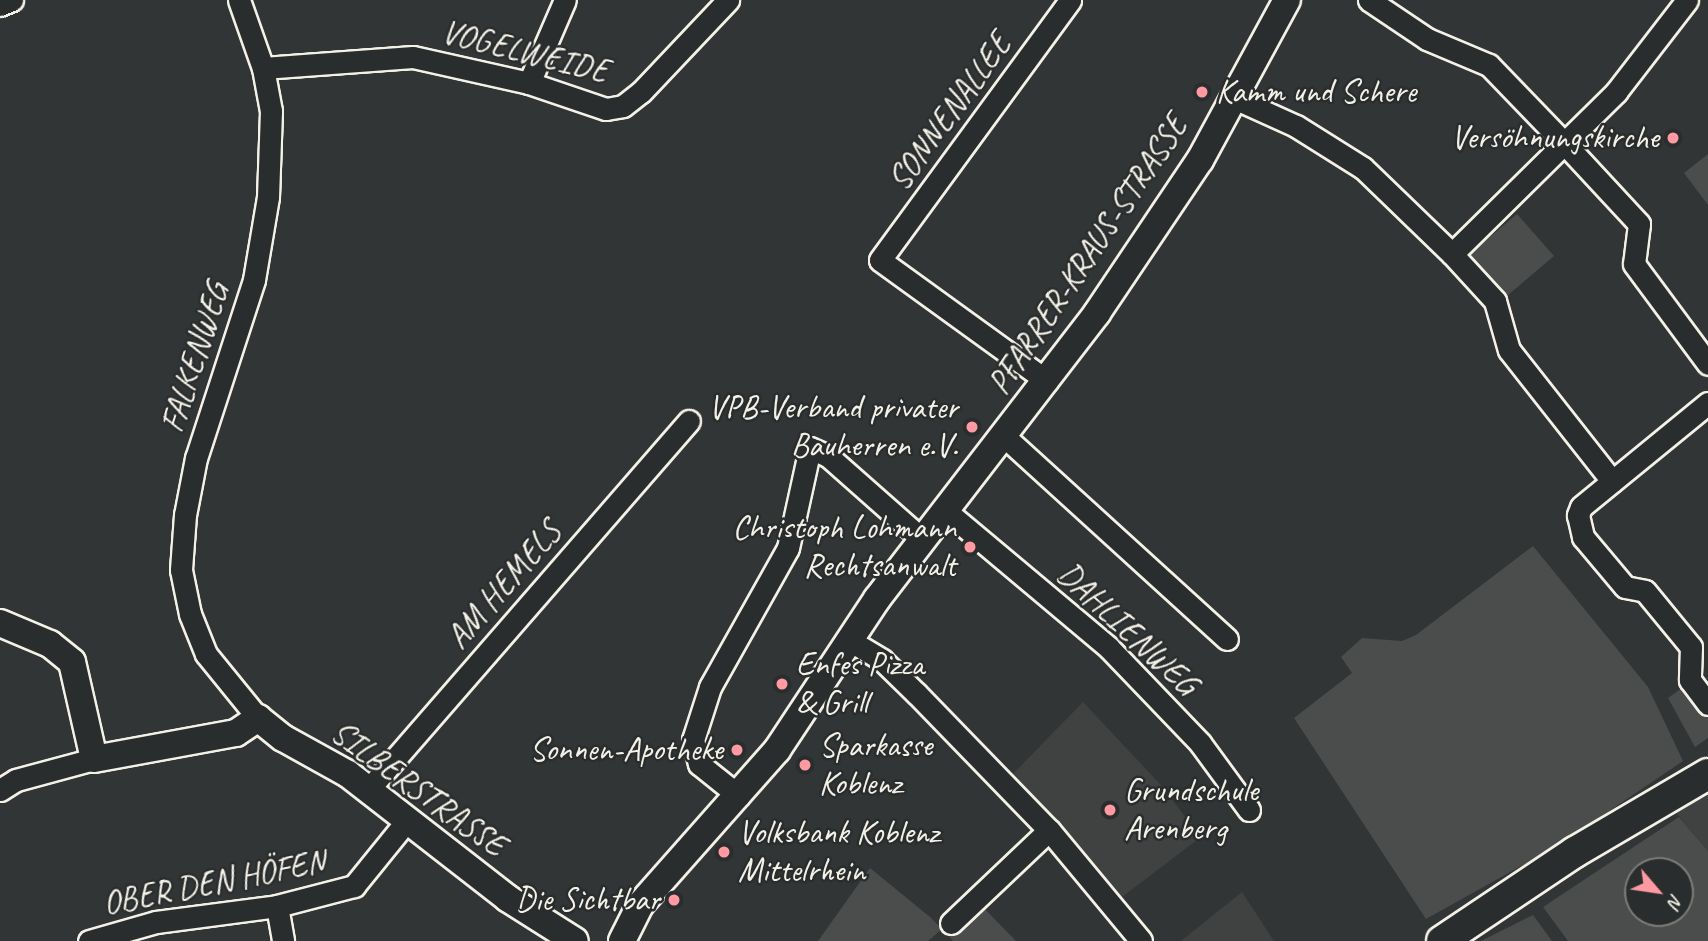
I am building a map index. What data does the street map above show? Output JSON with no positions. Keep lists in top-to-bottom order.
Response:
{
  "streets": {
    "street": [
      "VOGELWEIDE",
      "SONNENALLEE",
      "PFARRER-KRAUS-STRASSE",
      "FALKENWEG",
      "AM HEMELS",
      "DAHLIENWEG",
      "SILBERSTRASSE",
      "OBER DEN HÖFEN"
    ]
  },
  "crossings": [
    ["VOGELWEIDE", "FALKENWEG"],
    ["SONNENALLEE", "PFARRER-KRAUS-STRASSE"],
    ["PFARRER-KRAUS-STRASSE", "DAHLIENWEG"],
    ["FALKENWEG", "SILBERSTRASSE"],
    ["AM HEMELS", "SILBERSTRASSE"],
    ["SILBERSTRASSE", "OBER DEN HÖFEN"]
  ],
  "places": [
    "Kamm und Schere",
    "Versöhnungskirche",
    "VPB-Verband privater Bauherren e.V.",
    "Christoph Lohmann Rechtsanwalt",
    "Enfes Pizza & Grill",
    "Sonnen-Apotheke",
    "Sparkasse Koblenz",
    "Grundschule Arenberg",
    "Volksbank Koblenz Mittelrhein",
    "Die Sichtbar"
  ],
  "north": "bottom right"
}
